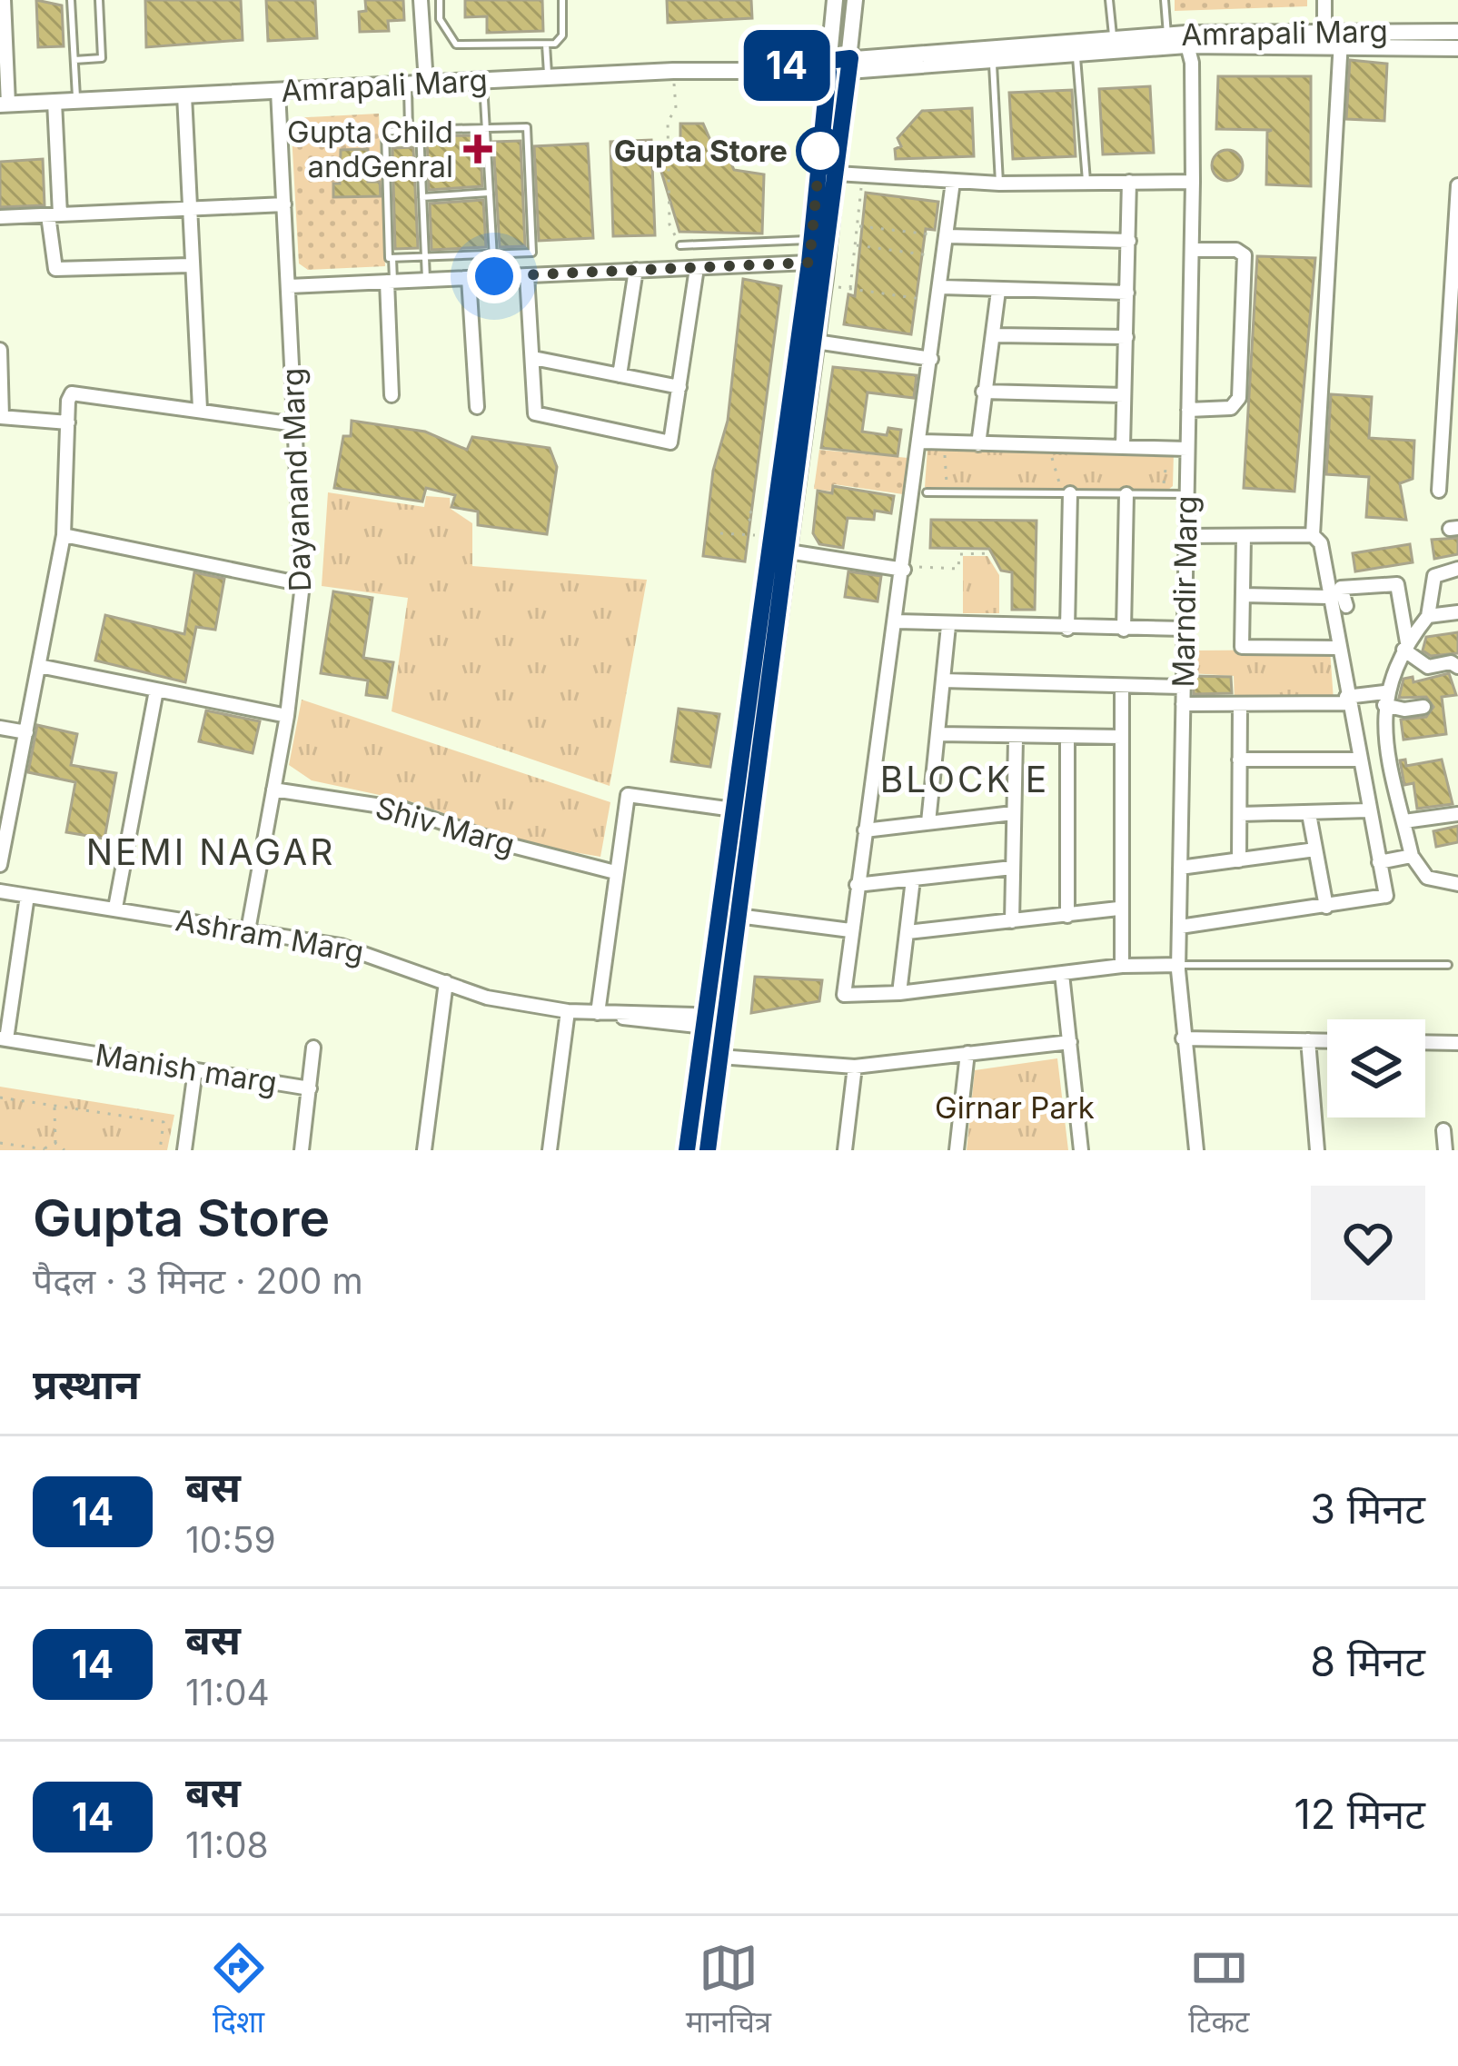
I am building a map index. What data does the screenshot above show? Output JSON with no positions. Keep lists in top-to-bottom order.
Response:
{
  "streets": {
    "street": [
      "Amrapali Marg",
      "Dayanand Marg",
      "Marndir Marg",
      "Shiv Marg",
      "Ashram Marg",
      "Manish marg"
    ]
  },
  "crossings": [
    ["Amrapali Marg", "Dayanand Marg"],
    ["Amrapali Marg", "Marndir Marg"],
    ["Dayanand Marg", "Shiv Marg"],
    ["Dayanand Marg", "Ashram Marg"]
  ],
  "districts": ["BLOCK E", "NEMI NAGAR"],
  "parks": ["Girnar Park"],
  "places": {
    "health": ["Gupta Child andGenral"],
    "other": ["Gupta Store"]
  },
  "lines": ["bus line 14"],
  "page": {
    "on_map": "14",
    "heading": [
      ["Gupta Store", "पैदल · 3 मिनट · 200 m"],
      "प्रस्थान"
    ],
    "list": [
      {
        "mark": "14",
        "name": "बस",
        "note": "10:59",
        "value": "3 मिनट"
      },
      {
        "mark": "14",
        "name": "बस",
        "note": "11:04",
        "value": "8 मिनट"
      },
      {
        "mark": "14",
        "name": "बस",
        "note": "11:08",
        "value": "12 मिनट"
      }
    ],
    "tabs": ["दिशा", "मानचित्र", "टिकट"]
  }
}
